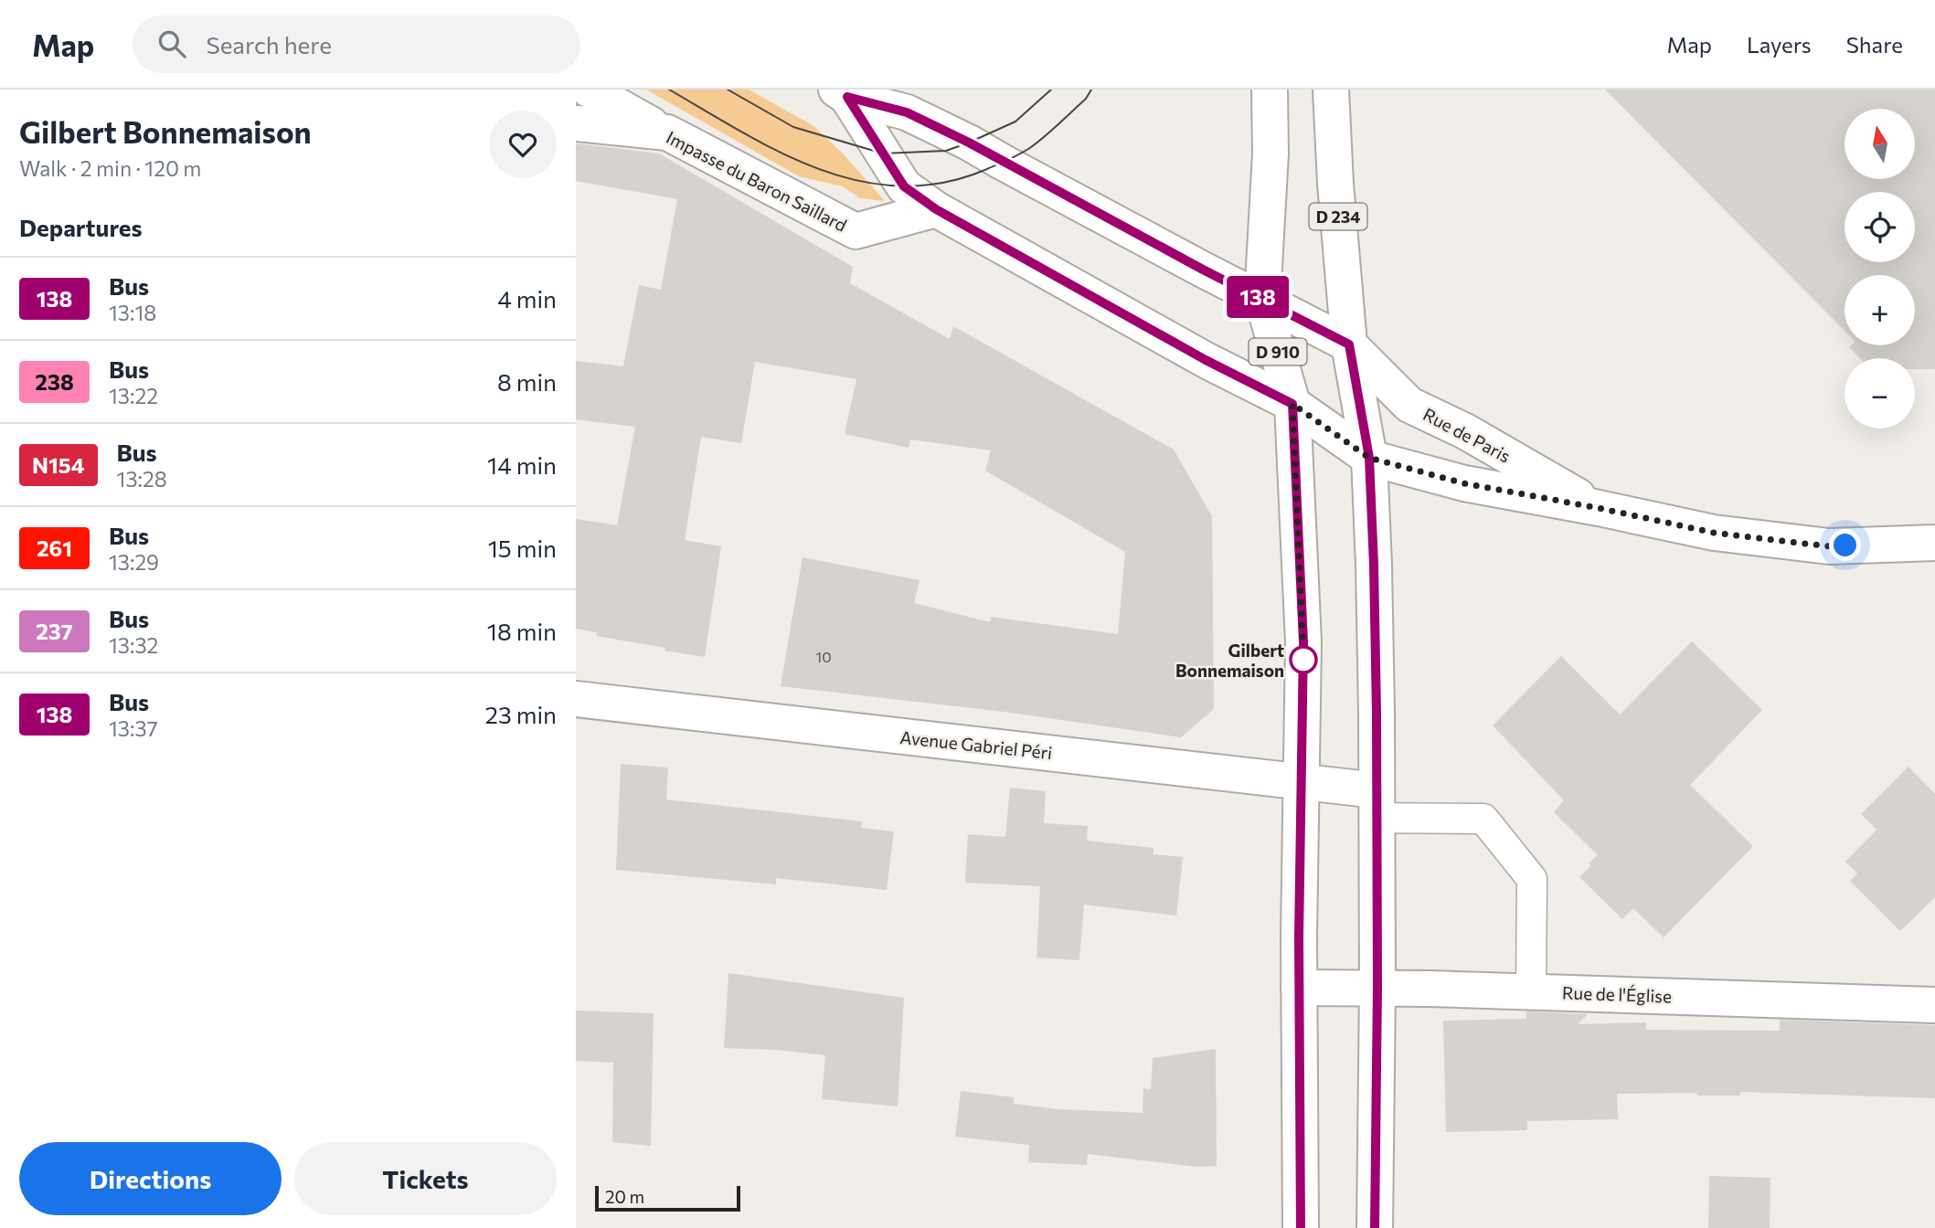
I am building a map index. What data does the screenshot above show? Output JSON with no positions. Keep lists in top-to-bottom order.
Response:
{
  "streets": {
    "main road": [
      "Impasse du Baron Saillard",
      "D 234",
      "D 910",
      "Rue de Paris",
      "Avenue Gabriel Péri",
      "Rue de l'Église"
    ]
  },
  "crossings": [
    ["Impasse du Baron Saillard", "D 910"],
    ["D 234", "D 910"],
    ["D 234", "Rue de Paris"],
    ["D 910", "Rue de Paris"],
    ["D 910", "Avenue Gabriel Péri"],
    ["D 910", "Rue de l'Église"]
  ],
  "places": ["Gilbert Bonnemaison"],
  "lines": ["bus line 138"],
  "house_numbers": ["10"],
  "scale_bar": "20 m",
  "north": "top",
  "page": {
    "header": "Map",
    "search": "Search here",
    "nav": ["Map", "Layers", "Share"],
    "heading": [
      ["Gilbert Bonnemaison", "Walk · 2 min · 120 m"],
      "Departures"
    ],
    "on_map": "138",
    "map_buttons": ["+", "−"],
    "list": [
      {
        "mark": "138",
        "name": "Bus",
        "note": "13:18",
        "value": "4 min"
      },
      {
        "mark": "238",
        "name": "Bus",
        "note": "13:22",
        "value": "8 min"
      },
      {
        "mark": "N154",
        "name": "Bus",
        "note": "13:28",
        "value": "14 min"
      },
      {
        "mark": "261",
        "name": "Bus",
        "note": "13:29",
        "value": "15 min"
      },
      {
        "mark": "237",
        "name": "Bus",
        "note": "13:32",
        "value": "18 min"
      },
      {
        "mark": "138",
        "name": "Bus",
        "note": "13:37",
        "value": "23 min"
      }
    ],
    "buttons": ["Directions", "Tickets"],
    "scale": "20 m"
  }
}
